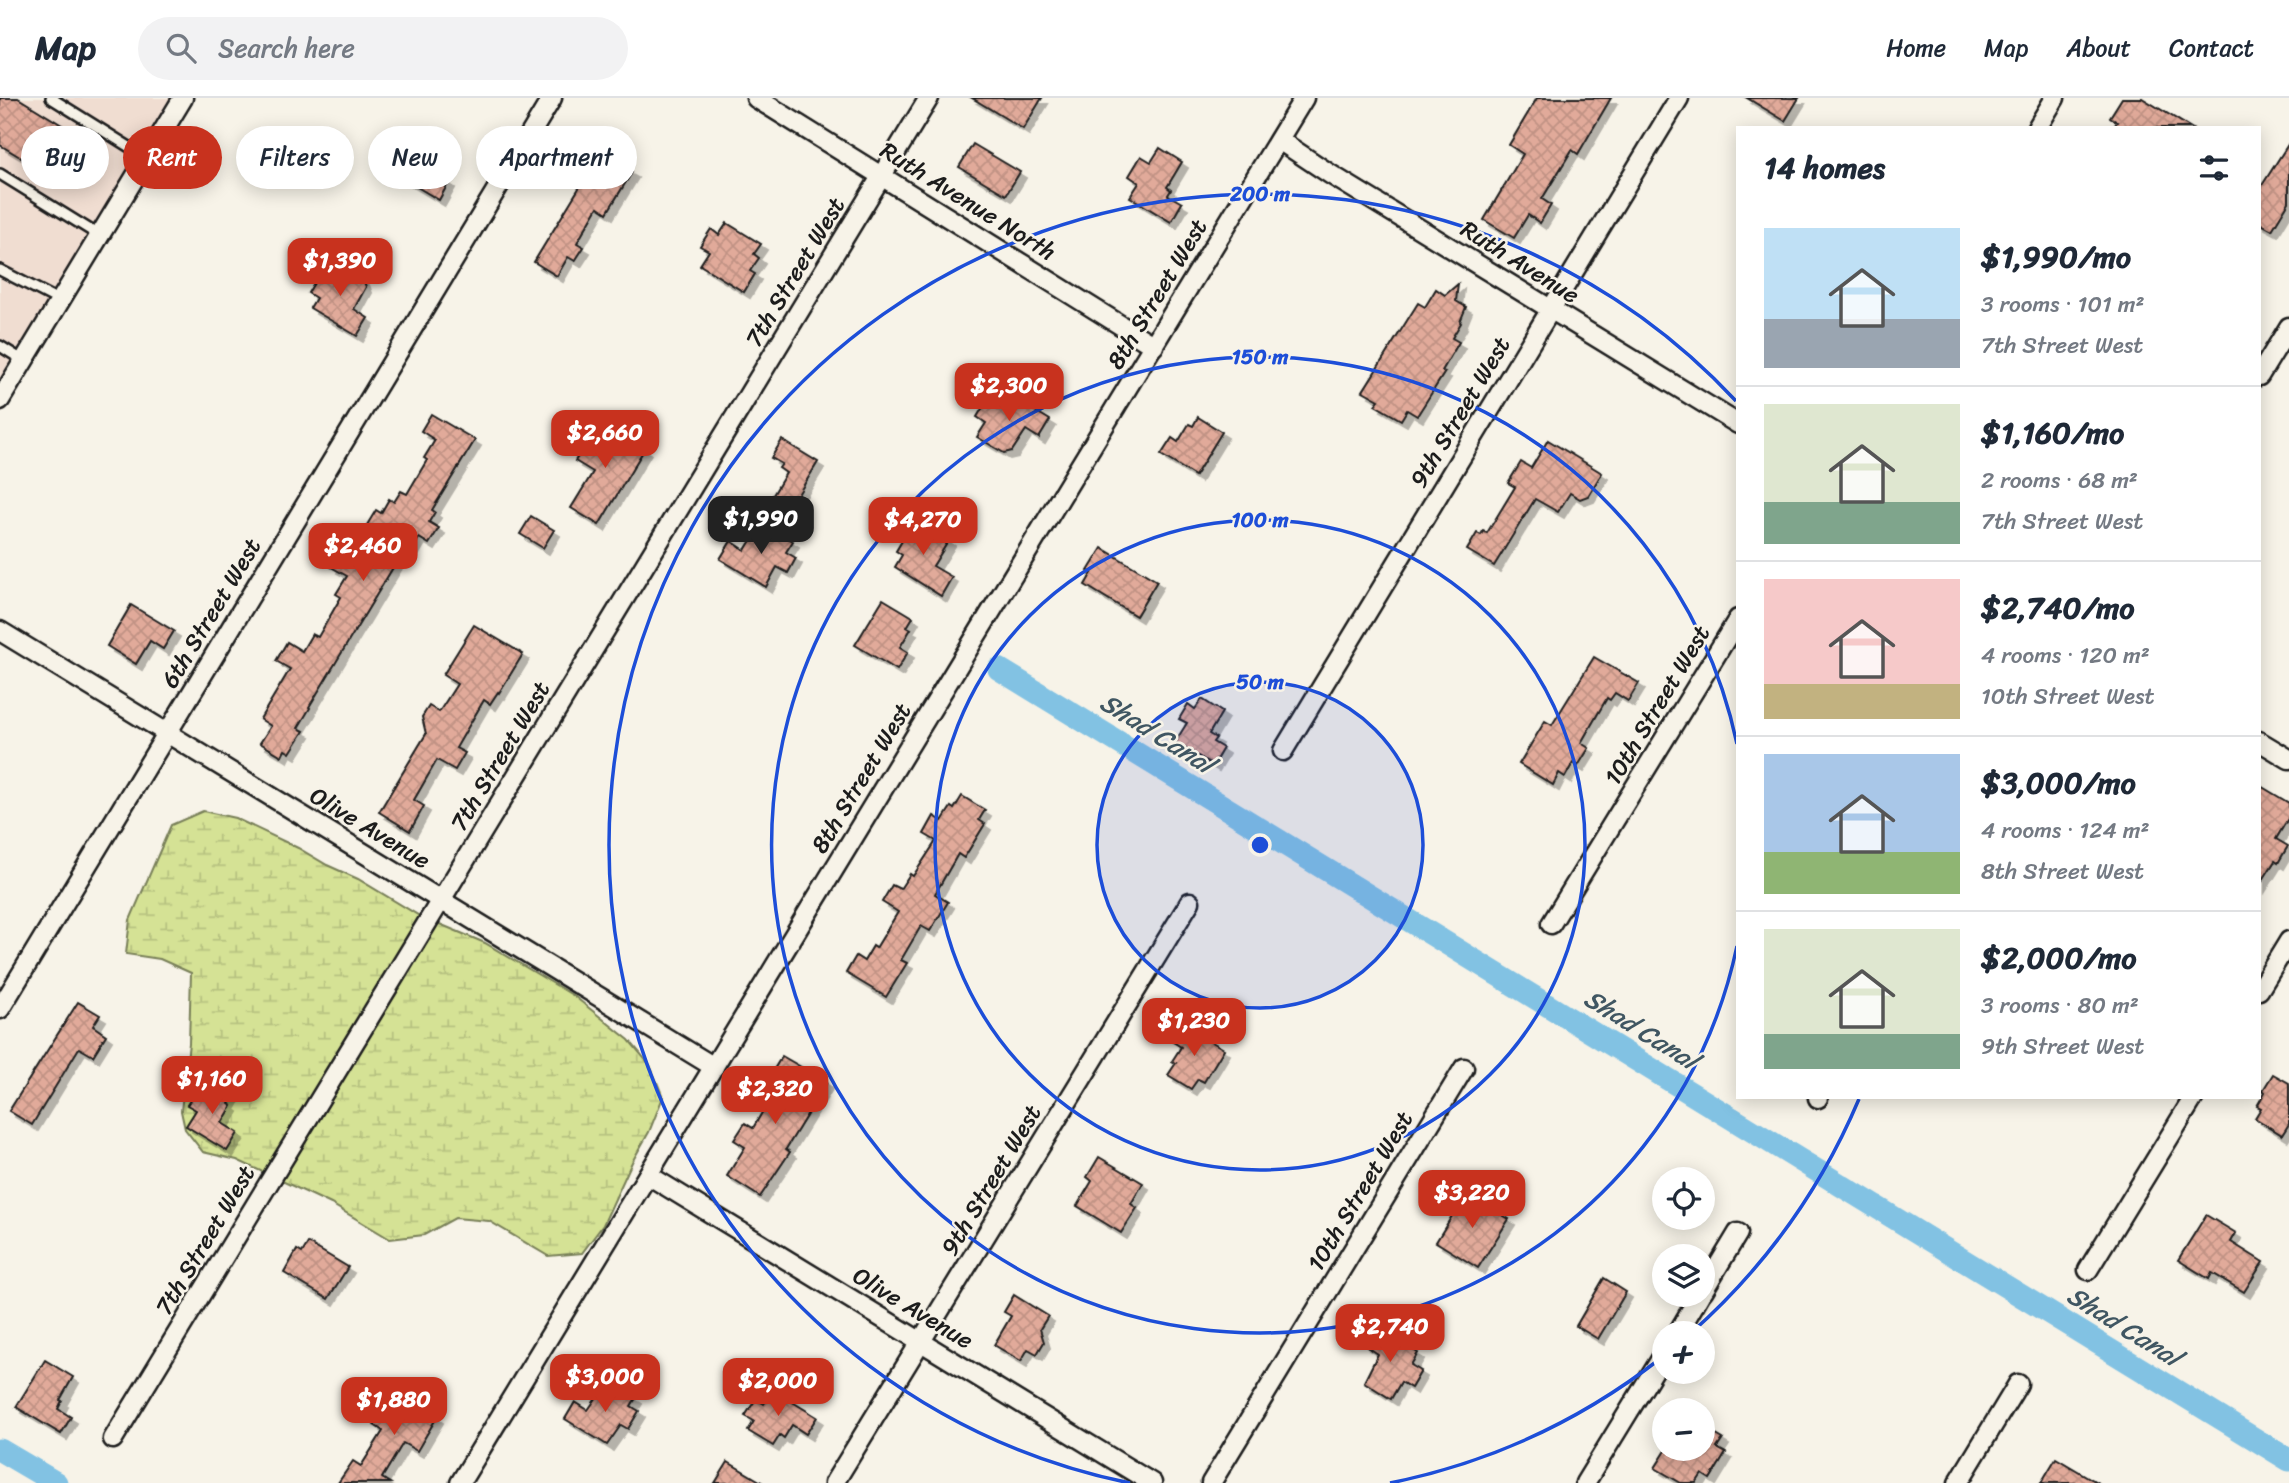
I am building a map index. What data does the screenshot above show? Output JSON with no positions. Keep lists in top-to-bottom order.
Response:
{
  "streets": {
    "street": [
      "Ruth Avenue North",
      "Ruth Avenue",
      "7th Street West",
      "8th Street West",
      "9th Street West",
      "6th Street West",
      "10th Street West",
      "Olive Avenue"
    ]
  },
  "crossings": [
    ["Ruth Avenue North", "7th Street West"],
    ["Ruth Avenue North", "8th Street West"],
    ["Ruth Avenue", "8th Street West"],
    ["Ruth Avenue", "9th Street West"],
    ["7th Street West", "Olive Avenue"],
    ["8th Street West", "Olive Avenue"],
    ["9th Street West", "Olive Avenue"],
    ["6th Street West", "Olive Avenue"]
  ],
  "water": ["Shad Canal"],
  "page": {
    "header": "Map",
    "search": "Search here",
    "nav": [
      "Home",
      "Map",
      "About",
      "Contact"
    ],
    "chip": [
      "Buy",
      "Rent",
      "Filters",
      "New",
      "Apartment"
    ],
    "heading": "14 homes",
    "list": [
      {
        "name": "$1,990/mo",
        "note": "3 rooms · 101 m² · 7th Street West"
      },
      {
        "name": "$1,160/mo",
        "note": "2 rooms · 68 m² · 7th Street West"
      },
      {
        "name": "$2,740/mo",
        "note": "4 rooms · 120 m² · 10th Street West"
      },
      {
        "name": "$3,000/mo",
        "note": "4 rooms · 124 m² · 8th Street West"
      },
      {
        "name": "$2,000/mo",
        "note": "3 rooms · 80 m² · 9th Street West"
      }
    ],
    "price": [
      "$1,390",
      "$2,300",
      "$2,660",
      "$1,990",
      "$4,270",
      "$2,460",
      "$1,230",
      "$1,160",
      "$2,320",
      "$3,220",
      "$2,740",
      "$3,000",
      "$2,000",
      "$1,880"
    ],
    "map_buttons": ["+", "−"]
  },
  "rings": [
    "200 m",
    "150 m",
    "100 m",
    "50 m"
  ]
}
